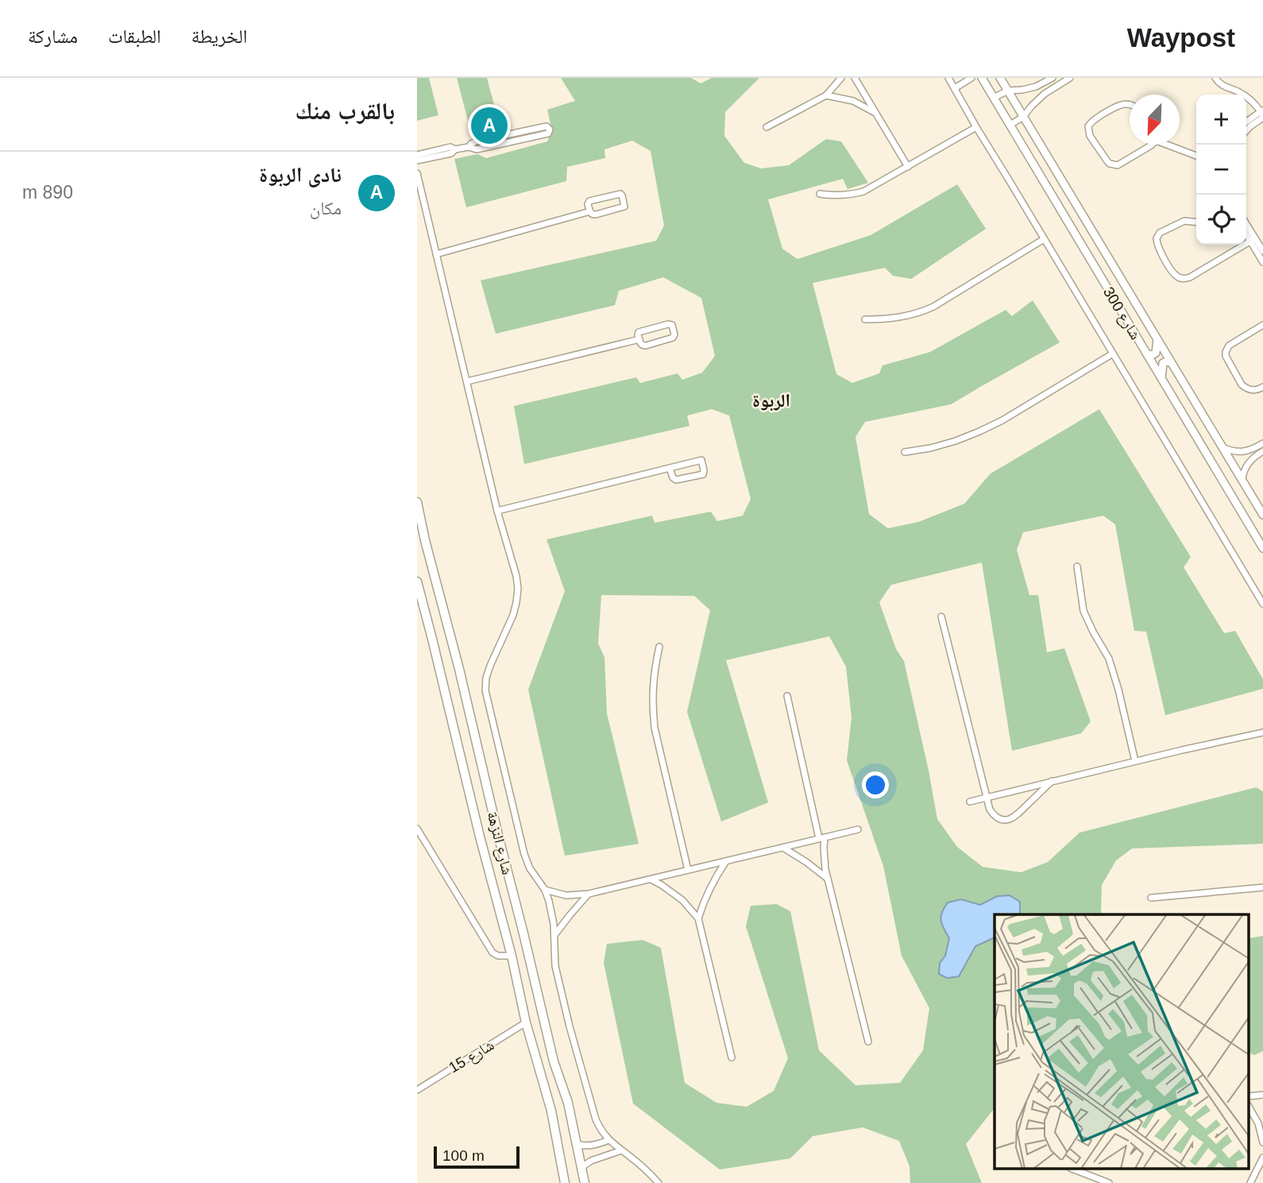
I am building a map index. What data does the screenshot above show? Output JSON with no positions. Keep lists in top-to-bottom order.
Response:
{
  "streets": {
    "main road": ["شارع النزهة"],
    "street": ["شارع 300", "شارع 15"]
  },
  "crossings": [
    ["شارع النزهة", "شارع 15"]
  ],
  "districts": ["الربوة"],
  "scale_bar": "100 m",
  "north": "bottom left",
  "page": {
    "header": "Waypost",
    "nav": ["الخريطة", "الطبقات", "مشاركة"],
    "heading": "بالقرب منك",
    "map_buttons": ["+", "−"],
    "pins": "A",
    "list": [
      {
        "mark": "A",
        "name": "نادى الربوة",
        "note": "مكان",
        "value": "890 m"
      }
    ],
    "scale": "100 m"
  }
}
